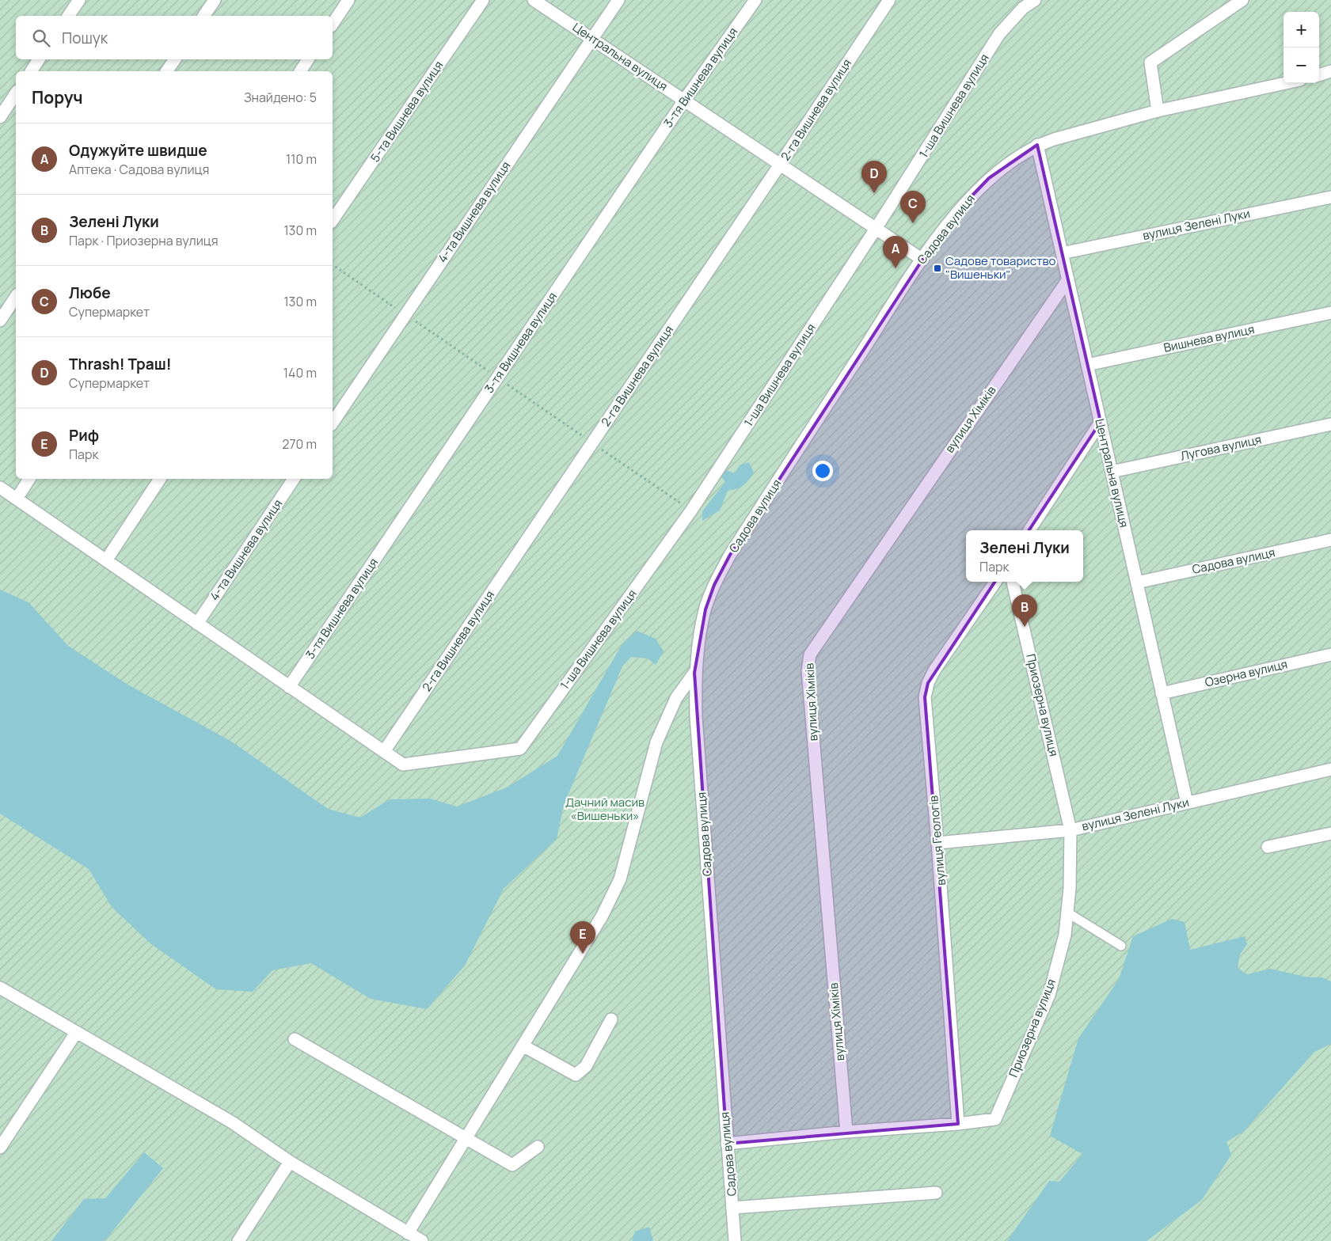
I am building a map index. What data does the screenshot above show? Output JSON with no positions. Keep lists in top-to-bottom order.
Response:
{
  "streets": {
    "street": [
      "Центральна вулиця",
      "3-тя Вишнева вулиця",
      "1-ша Вишнева вулиця",
      "2-га Вишнева вулиця",
      "5-та Вишнева вулиця",
      "4-та Вишнева вулиця",
      "вулиця Зелені Луки",
      "Садова вулиця",
      "Вишнева вулиця",
      "вулиця Хіміків",
      "Лугова вулиця",
      "Озерна вулиця",
      "Приозерна вулиця",
      "вулиця Геологів"
    ]
  },
  "crossings": [
    ["Центральна вулиця", "3-тя Вишнева вулиця"],
    ["Центральна вулиця", "1-ша Вишнева вулиця"],
    ["Центральна вулиця", "2-га Вишнева вулиця"],
    ["Центральна вулиця", "4-та Вишнева вулиця"],
    ["Центральна вулиця", "вулиця Зелені Луки"],
    ["Центральна вулиця", "Садова вулиця"],
    ["Центральна вулиця", "Вишнева вулиця"],
    ["Центральна вулиця", "вулиця Хіміків"],
    ["Центральна вулиця", "Лугова вулиця"],
    ["Центральна вулиця", "Озерна вулиця"],
    ["1-ша Вишнева вулиця", "2-га Вишнева вулиця"],
    ["вулиця Зелені Луки", "Приозерна вулиця"],
    ["вулиця Зелені Луки", "вулиця Геологів"],
    ["Садова вулиця", "Приозерна вулиця"],
    ["вулиця Хіміків", "Приозерна вулиця"],
    ["Приозерна вулиця", "вулиця Геологів"]
  ],
  "parks": ["Дачний масив «Вишеньки»"],
  "places": {
    "transit": ["Садове товариство \"Вишеньки\""]
  },
  "page": {
    "map_buttons": ["+", "−"],
    "search": "Пошук",
    "heading": ["Поруч", "Знайдено: 5"],
    "list": [
      {
        "mark": "A",
        "name": "Одужуйте швидше",
        "note": "Аптека · Садова вулиця",
        "value": "110 m"
      },
      {
        "mark": "B",
        "name": "Зелені Луки",
        "note": "Парк · Приозерна вулиця",
        "value": "130 m"
      },
      {
        "mark": "C",
        "name": "Любе",
        "note": "Супермаркет",
        "value": "130 m"
      },
      {
        "mark": "D",
        "name": "Thrash! Траш!",
        "note": "Супермаркет",
        "value": "140 m"
      },
      {
        "mark": "E",
        "name": "Риф",
        "note": "Парк",
        "value": "270 m"
      }
    ],
    "pins": [
      "D",
      "C",
      "A",
      "B",
      "E"
    ],
    "popup": ["Зелені Луки", "Парк"]
  }
}
